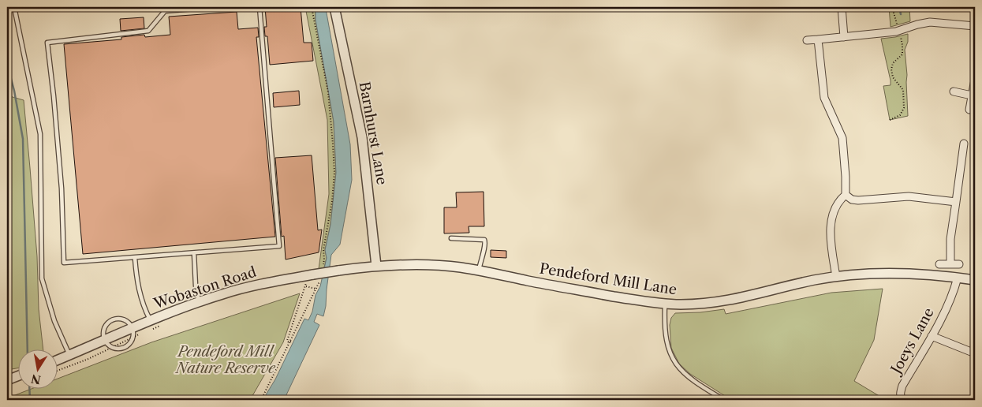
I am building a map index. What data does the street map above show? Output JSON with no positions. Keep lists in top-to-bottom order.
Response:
{
  "streets": {
    "street": [
      "Barnhurst Lane",
      "Pendeford Mill Lane",
      "Wobaston Road",
      "Joeys Lane"
    ]
  },
  "crossings": [
    ["Barnhurst Lane", "Pendeford Mill Lane"],
    ["Barnhurst Lane", "Wobaston Road"],
    ["Pendeford Mill Lane", "Wobaston Road"],
    ["Pendeford Mill Lane", "Joeys Lane"]
  ],
  "parks": ["Pendeford Mill Nature Reserve"],
  "north": "bottom"
}
